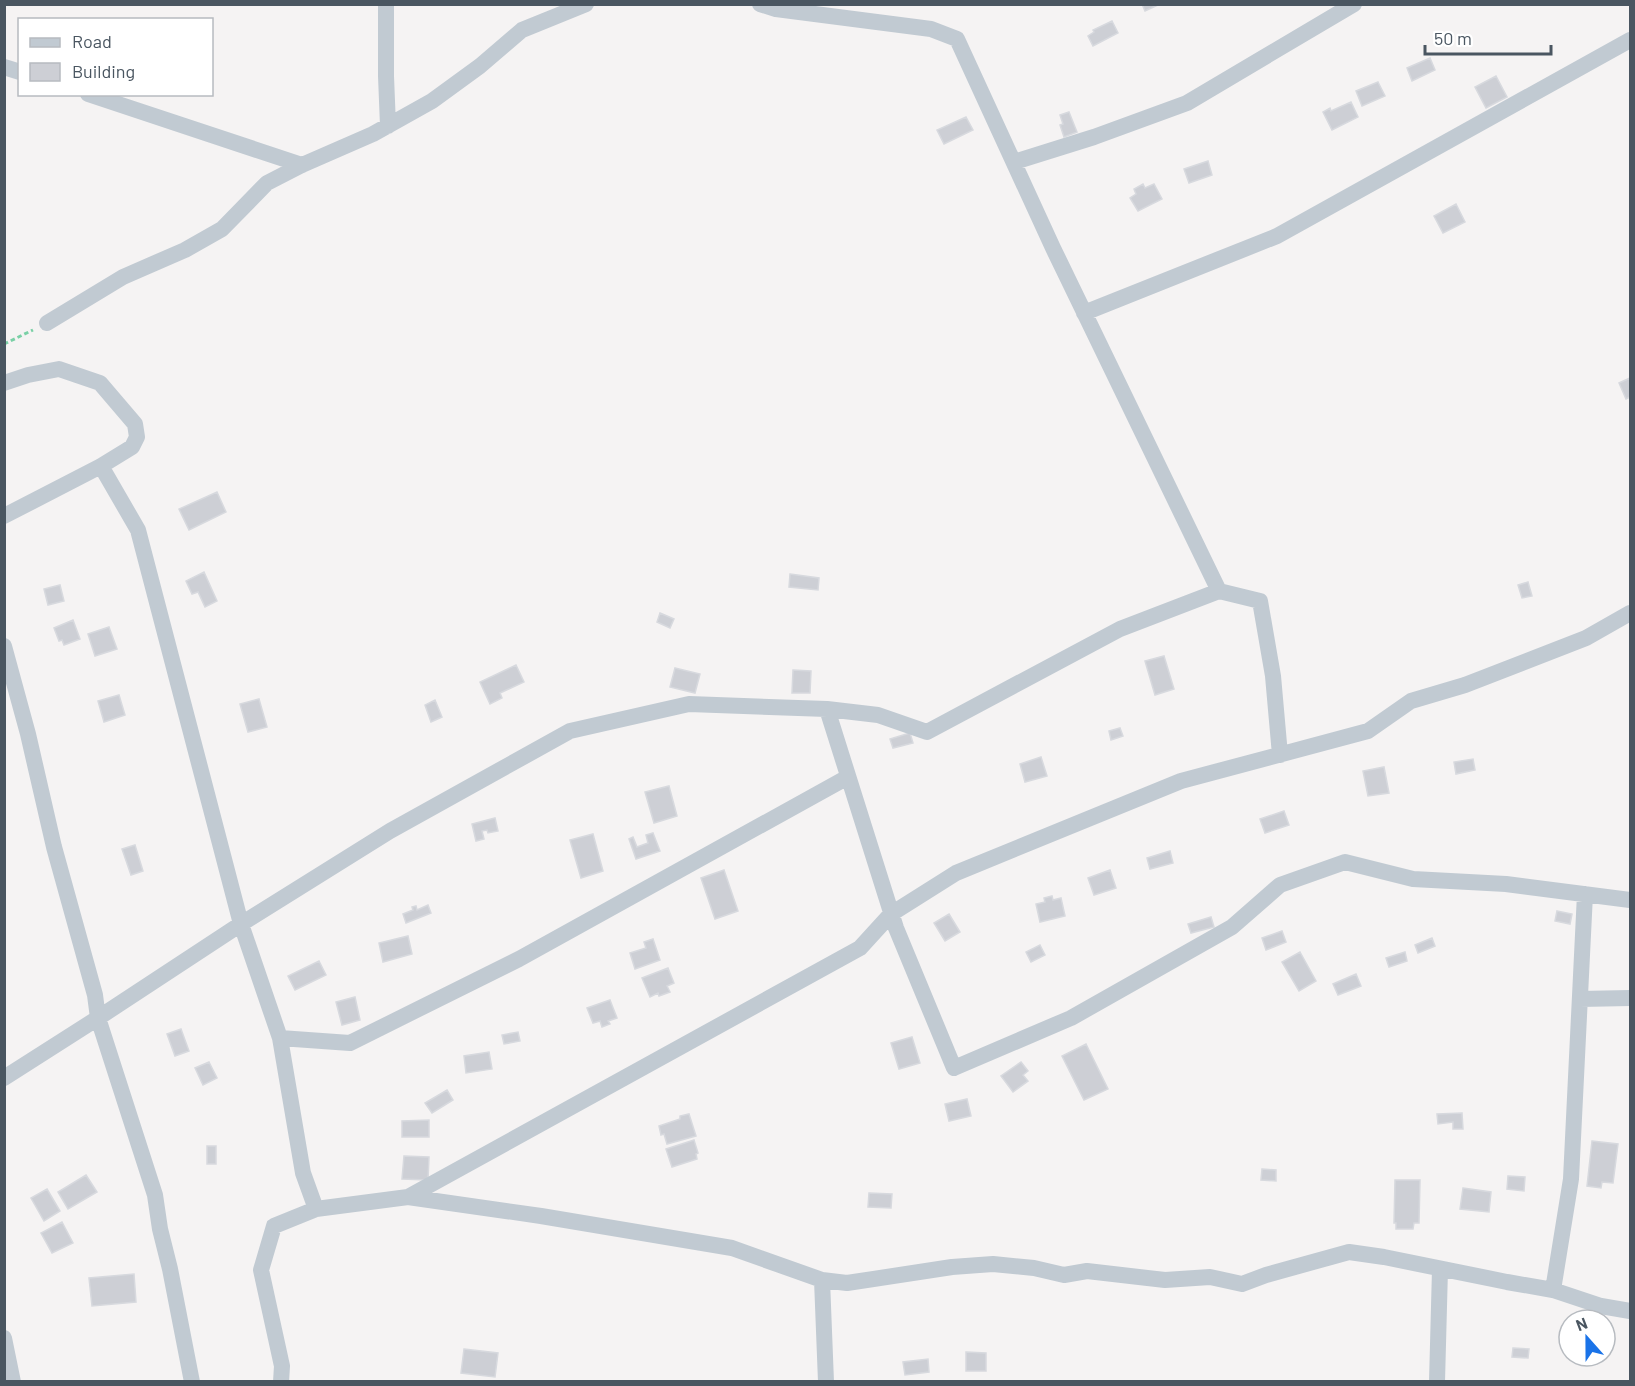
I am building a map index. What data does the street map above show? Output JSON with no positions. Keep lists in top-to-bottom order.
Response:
{
  "legend": ["Road", "Building"],
  "scale_bar": "50 m",
  "north": "top"
}
